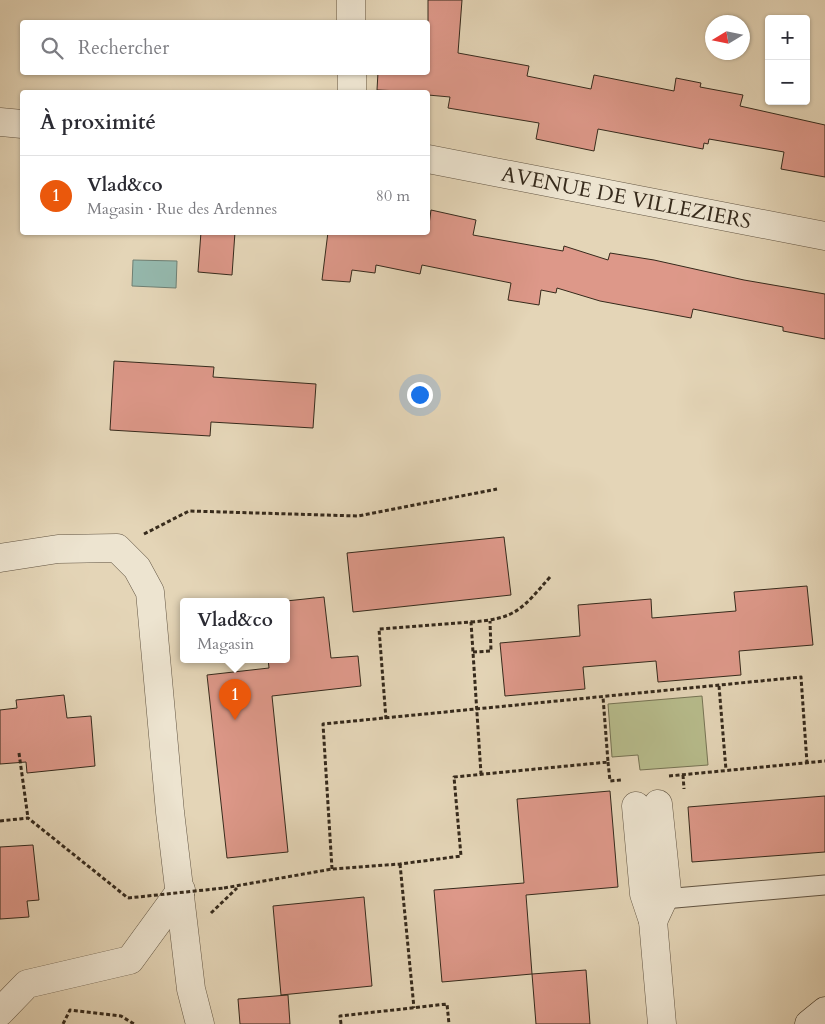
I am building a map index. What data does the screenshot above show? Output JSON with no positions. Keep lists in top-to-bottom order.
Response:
{
  "streets": {
    "street": ["AVENUE DE VILLEZIERS"]
  },
  "north": "left",
  "page": {
    "map_buttons": ["+", "−"],
    "search": "Rechercher",
    "heading": "À proximité",
    "list": [
      {
        "mark": "1",
        "name": "Vlad&co",
        "note": "Magasin · Rue des Ardennes",
        "value": "80 m"
      }
    ],
    "popup": ["Vlad&co", "Magasin"],
    "pins": "1"
  }
}
